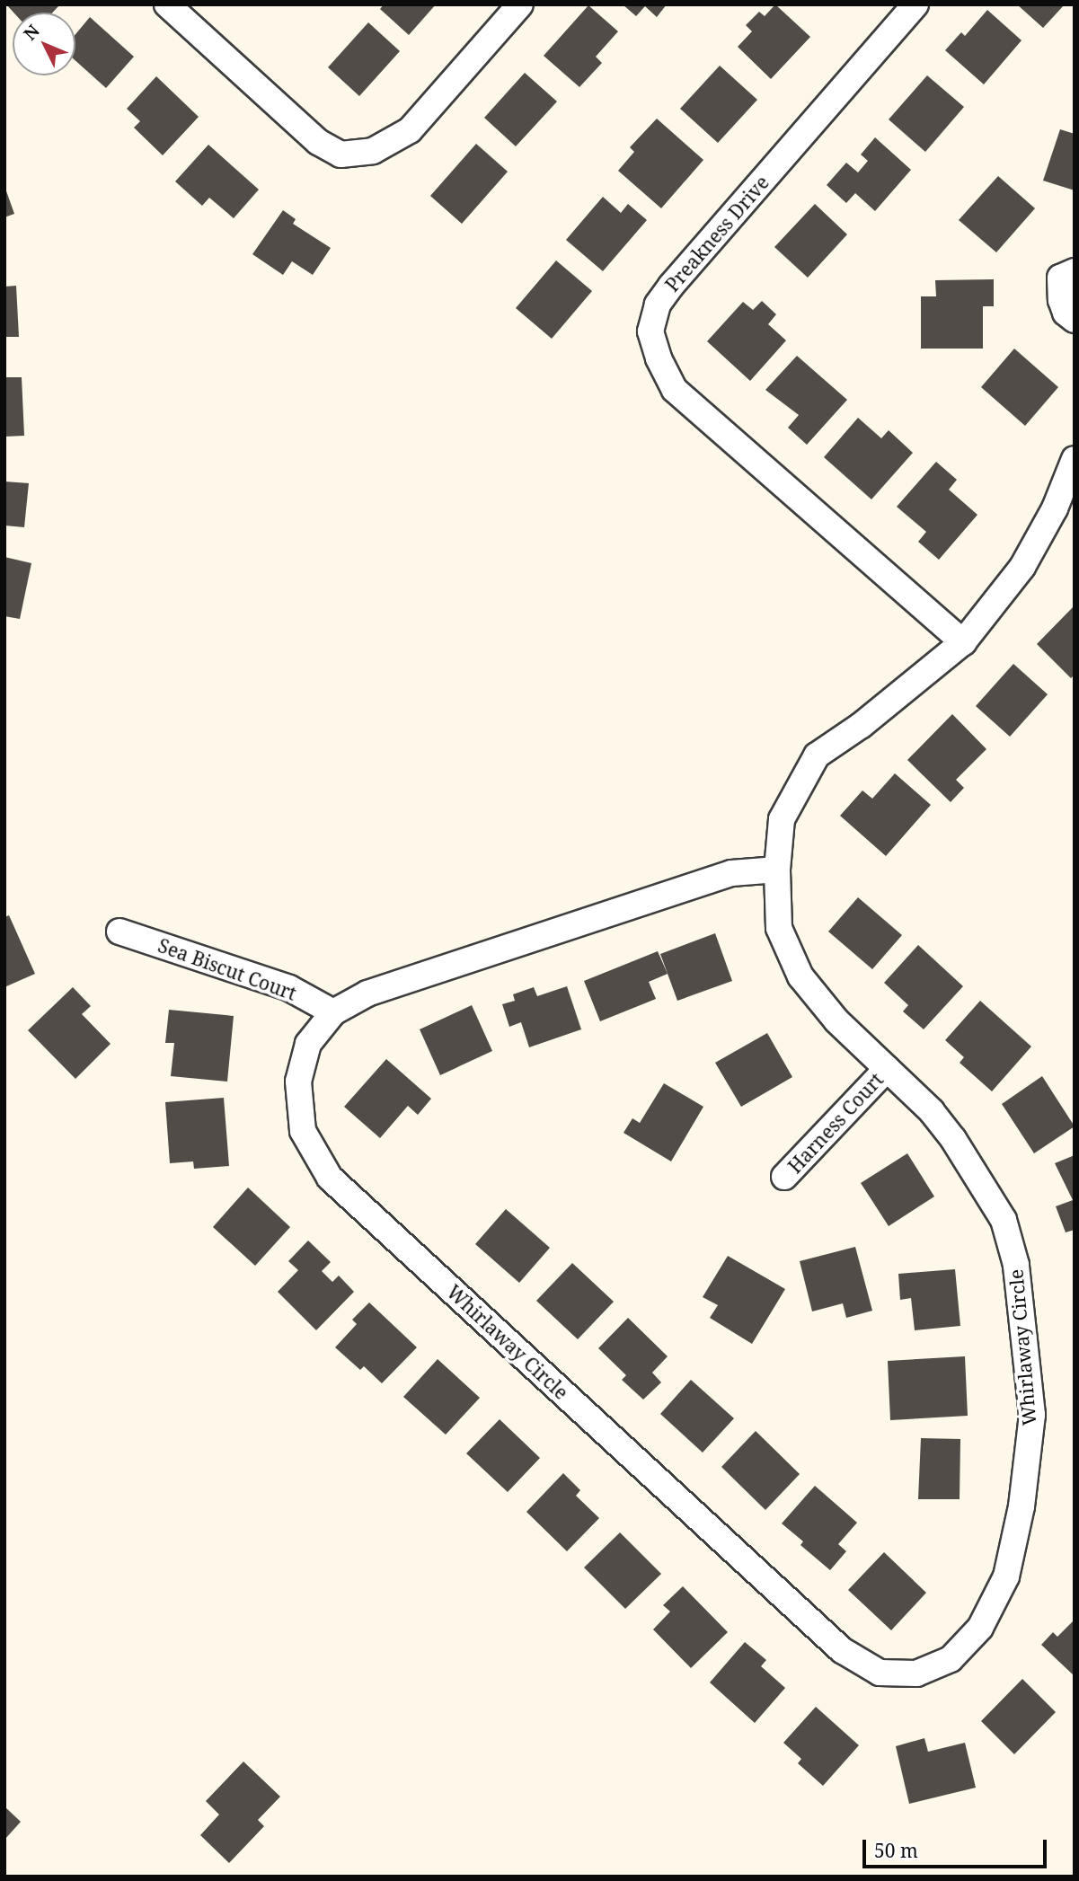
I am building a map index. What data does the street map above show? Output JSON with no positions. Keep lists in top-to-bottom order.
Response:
{
  "streets": {
    "street": [
      "Preakness Drive",
      "Sea Biscut Court",
      "Harness Court",
      "Whirlaway Circle"
    ]
  },
  "crossings": [
    ["Sea Biscut Court", "Whirlaway Circle"],
    ["Harness Court", "Whirlaway Circle"]
  ],
  "scale_bar": "50 m",
  "north": "top left"
}
